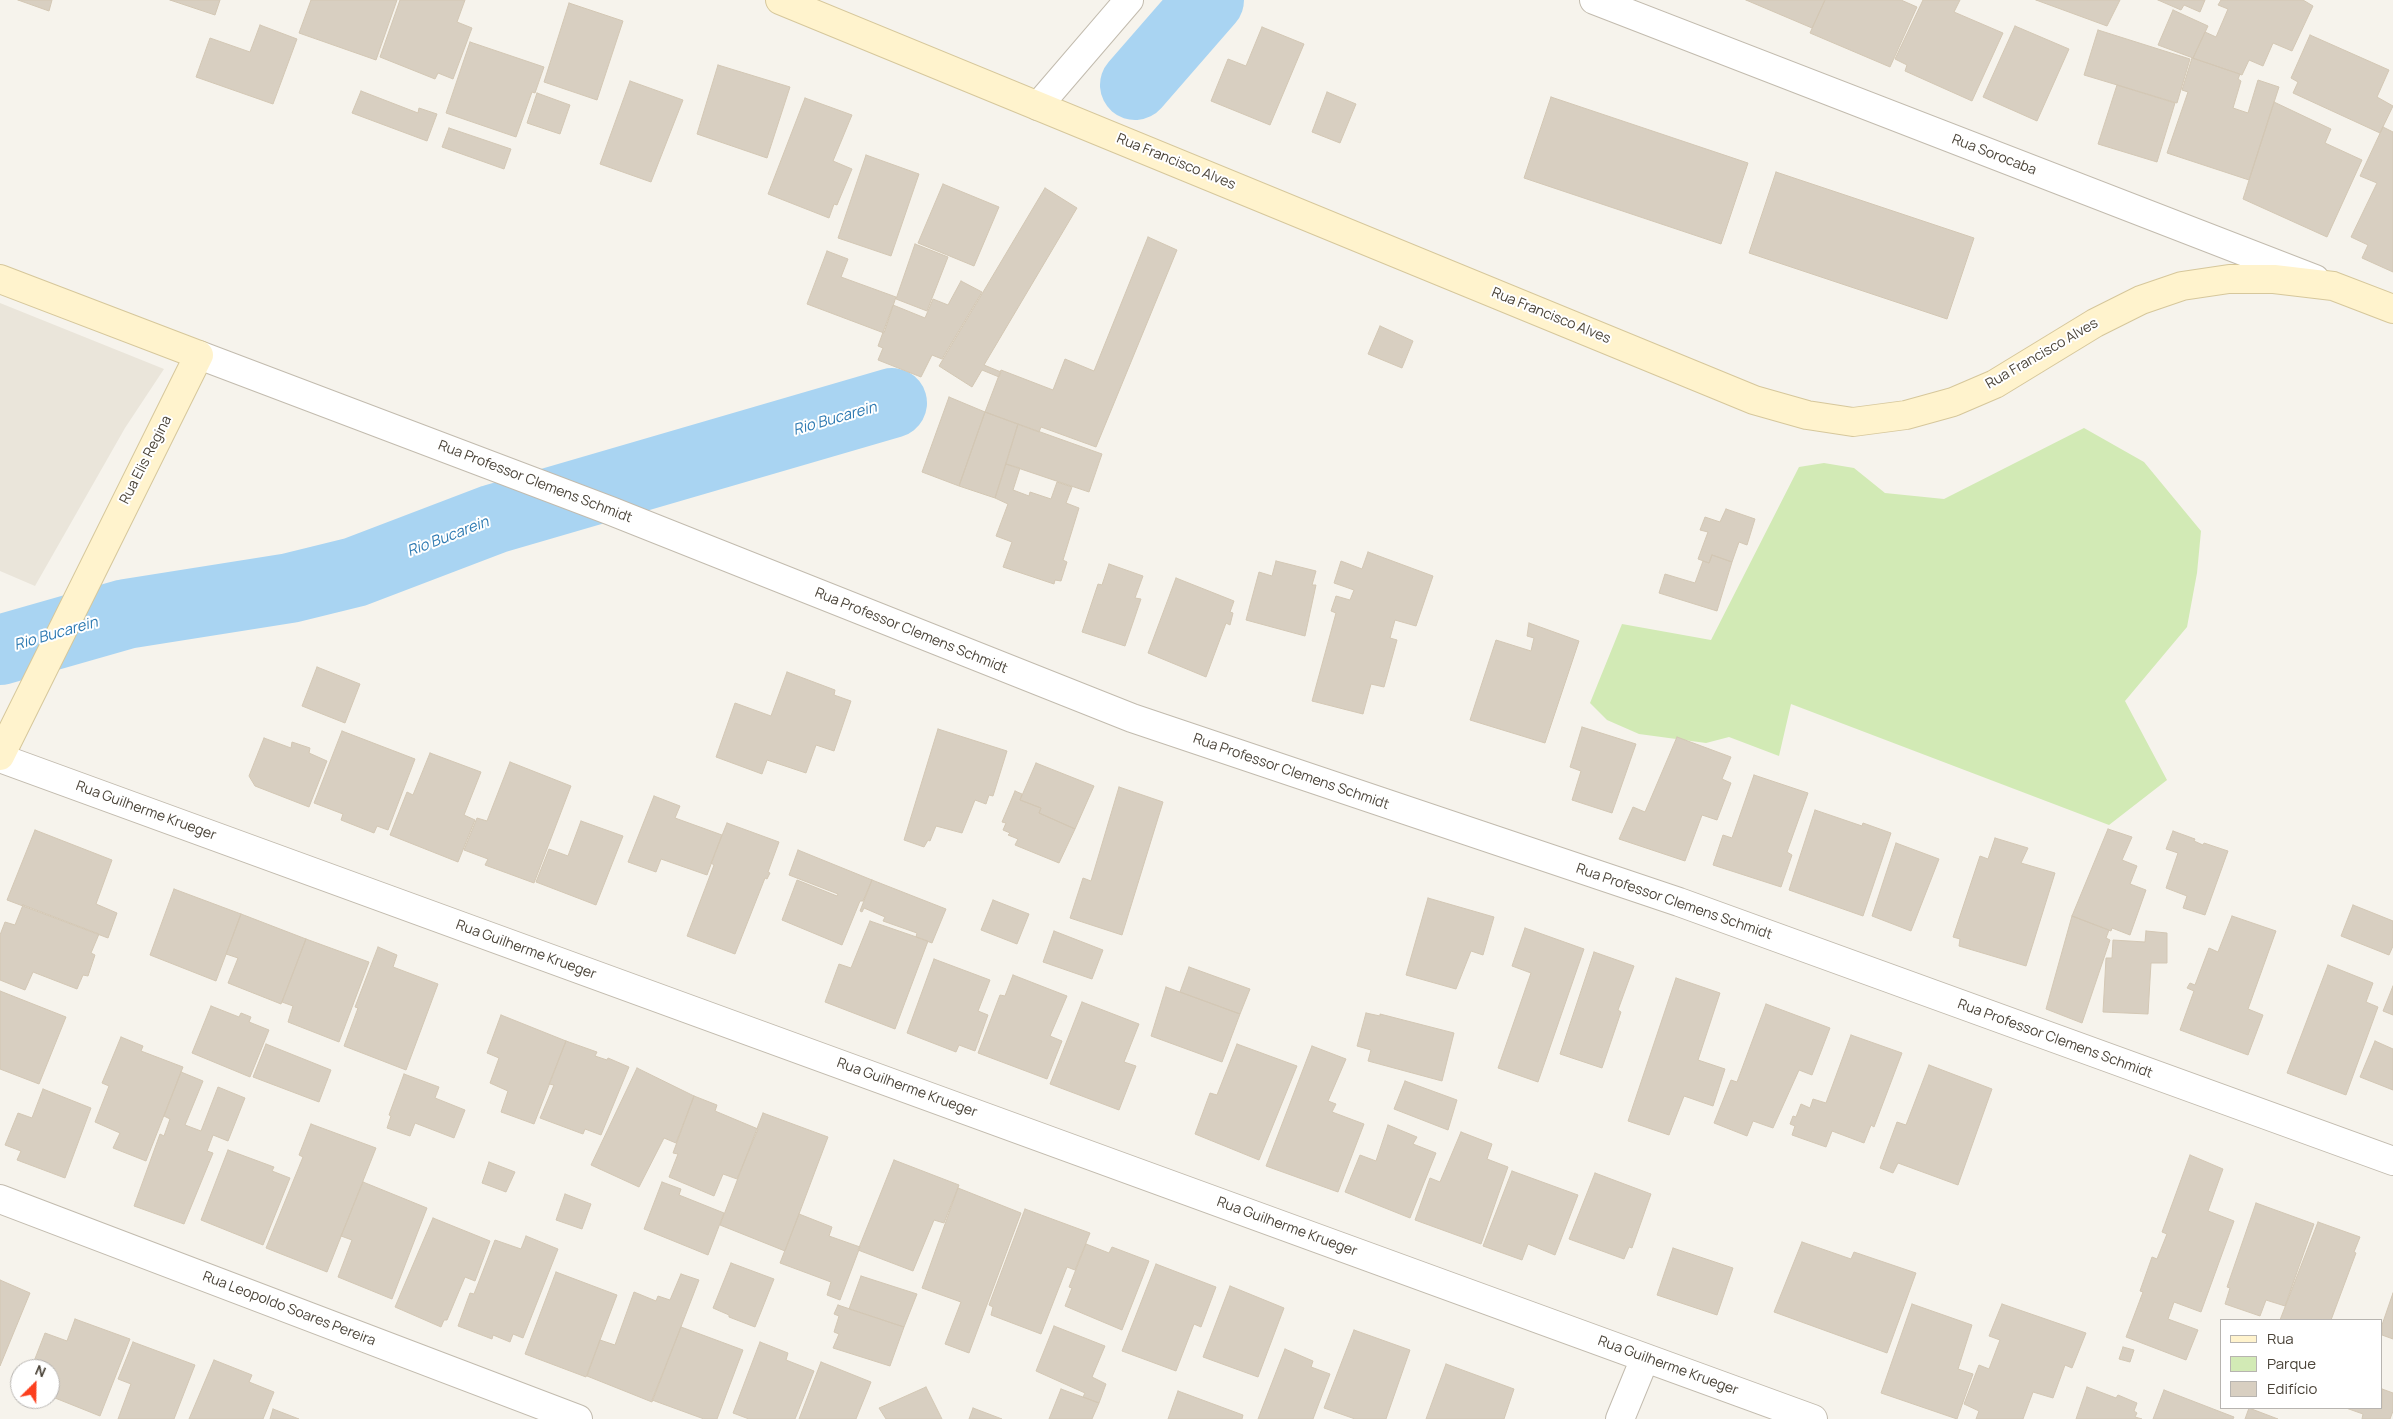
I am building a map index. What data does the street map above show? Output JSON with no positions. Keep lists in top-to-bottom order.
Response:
{
  "streets": {
    "main road": ["Rua Sorocaba", "Rua Francisco Alves", "Rua Elis Regina"],
    "street": ["Rua Professor Clemens Schmidt", "Rua Guilherme Krueger", "Rua Leopoldo Soares Pereira"]
  },
  "crossings": [
    ["Rua Sorocaba", "Rua Francisco Alves"],
    ["Rua Elis Regina", "Rua Professor Clemens Schmidt"],
    ["Rua Elis Regina", "Rua Guilherme Krueger"]
  ],
  "water": ["Rio Bucarein"],
  "legend": ["Rua", "Parque", "Edifício"],
  "north": "top right"
}
